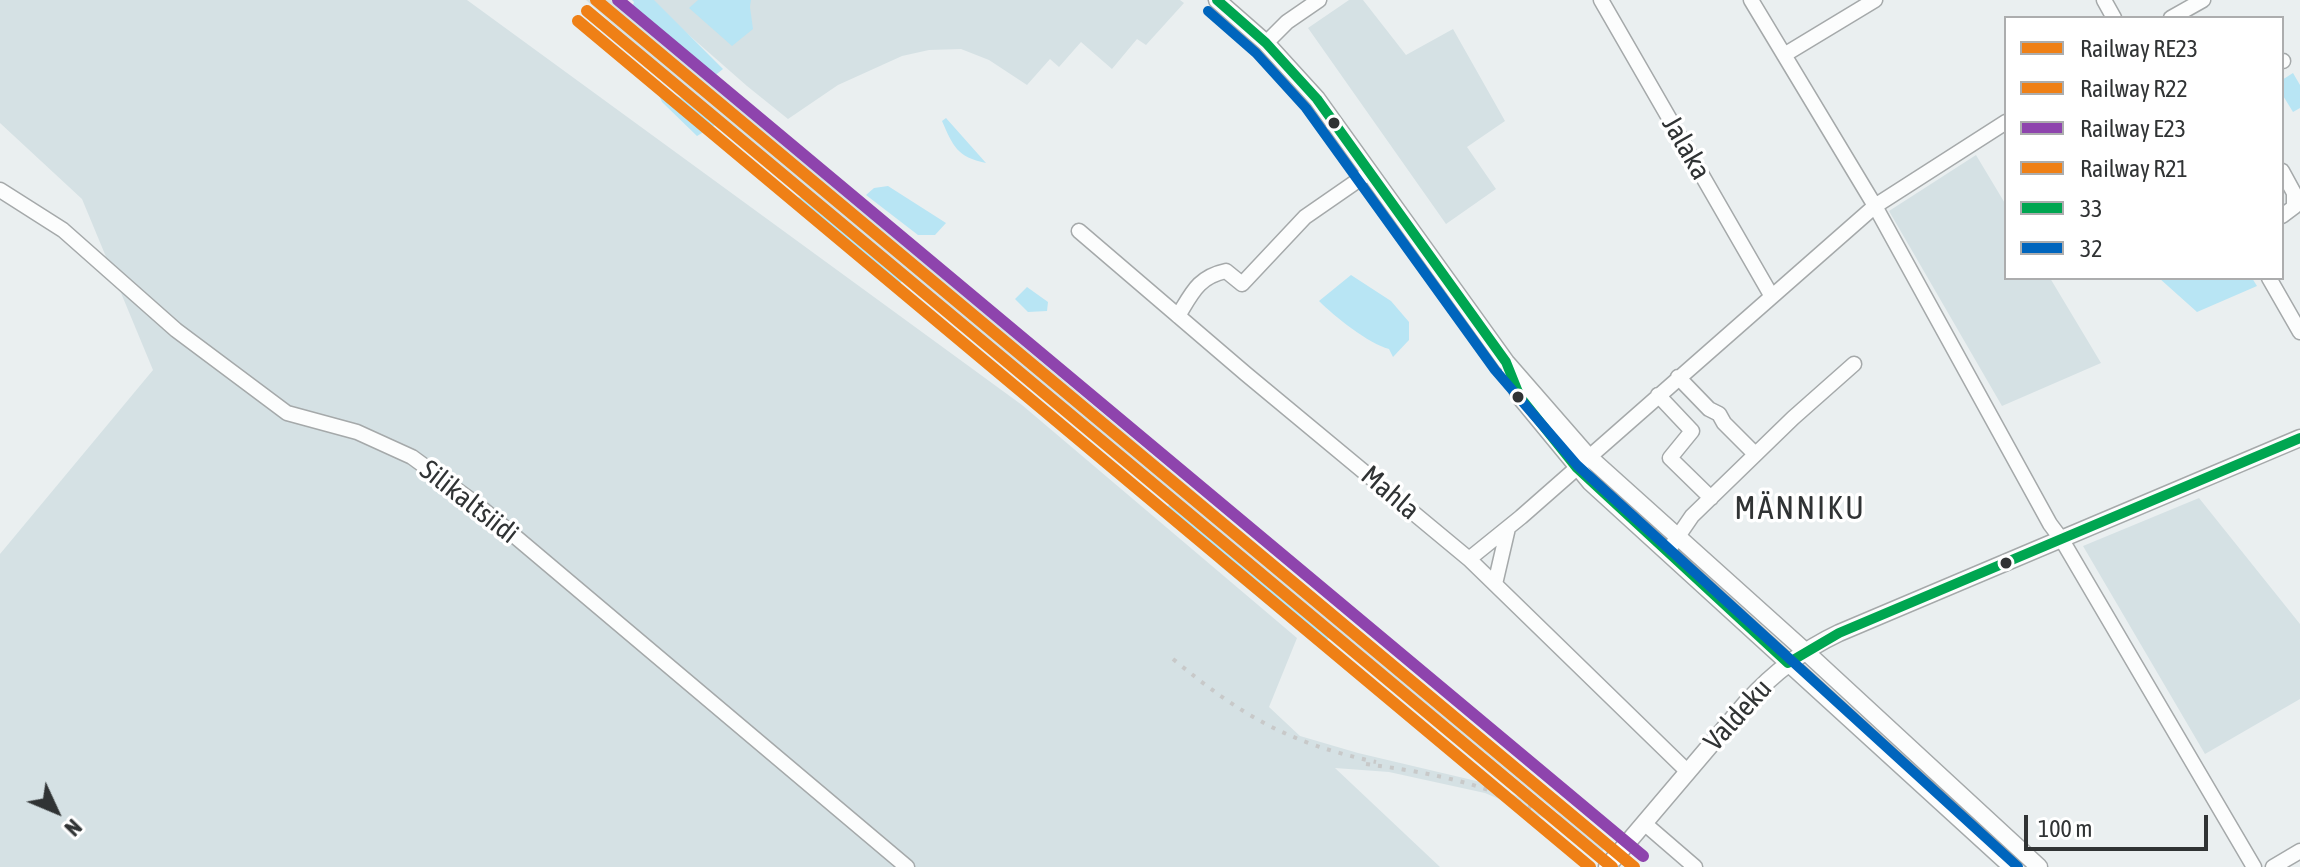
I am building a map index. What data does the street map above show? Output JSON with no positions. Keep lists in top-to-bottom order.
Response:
{
  "streets": {
    "street": [
      "Jalaka",
      "Mahla",
      "Silikaltsiidi",
      "Valdeku"
    ]
  },
  "crossings": [
    ["Mahla", "Valdeku"]
  ],
  "districts": ["MÄNNIKU"],
  "lines": [
    "rail line RE23",
    "rail line E23",
    "transit line 33",
    "rail line R22",
    "transit line 32",
    "rail line R21"
  ],
  "legend": [
    "Railway RE23",
    "Railway R22",
    "Railway E23",
    "Railway R21",
    "33",
    "32"
  ],
  "scale_bar": "100 m",
  "north": "bottom right"
}
